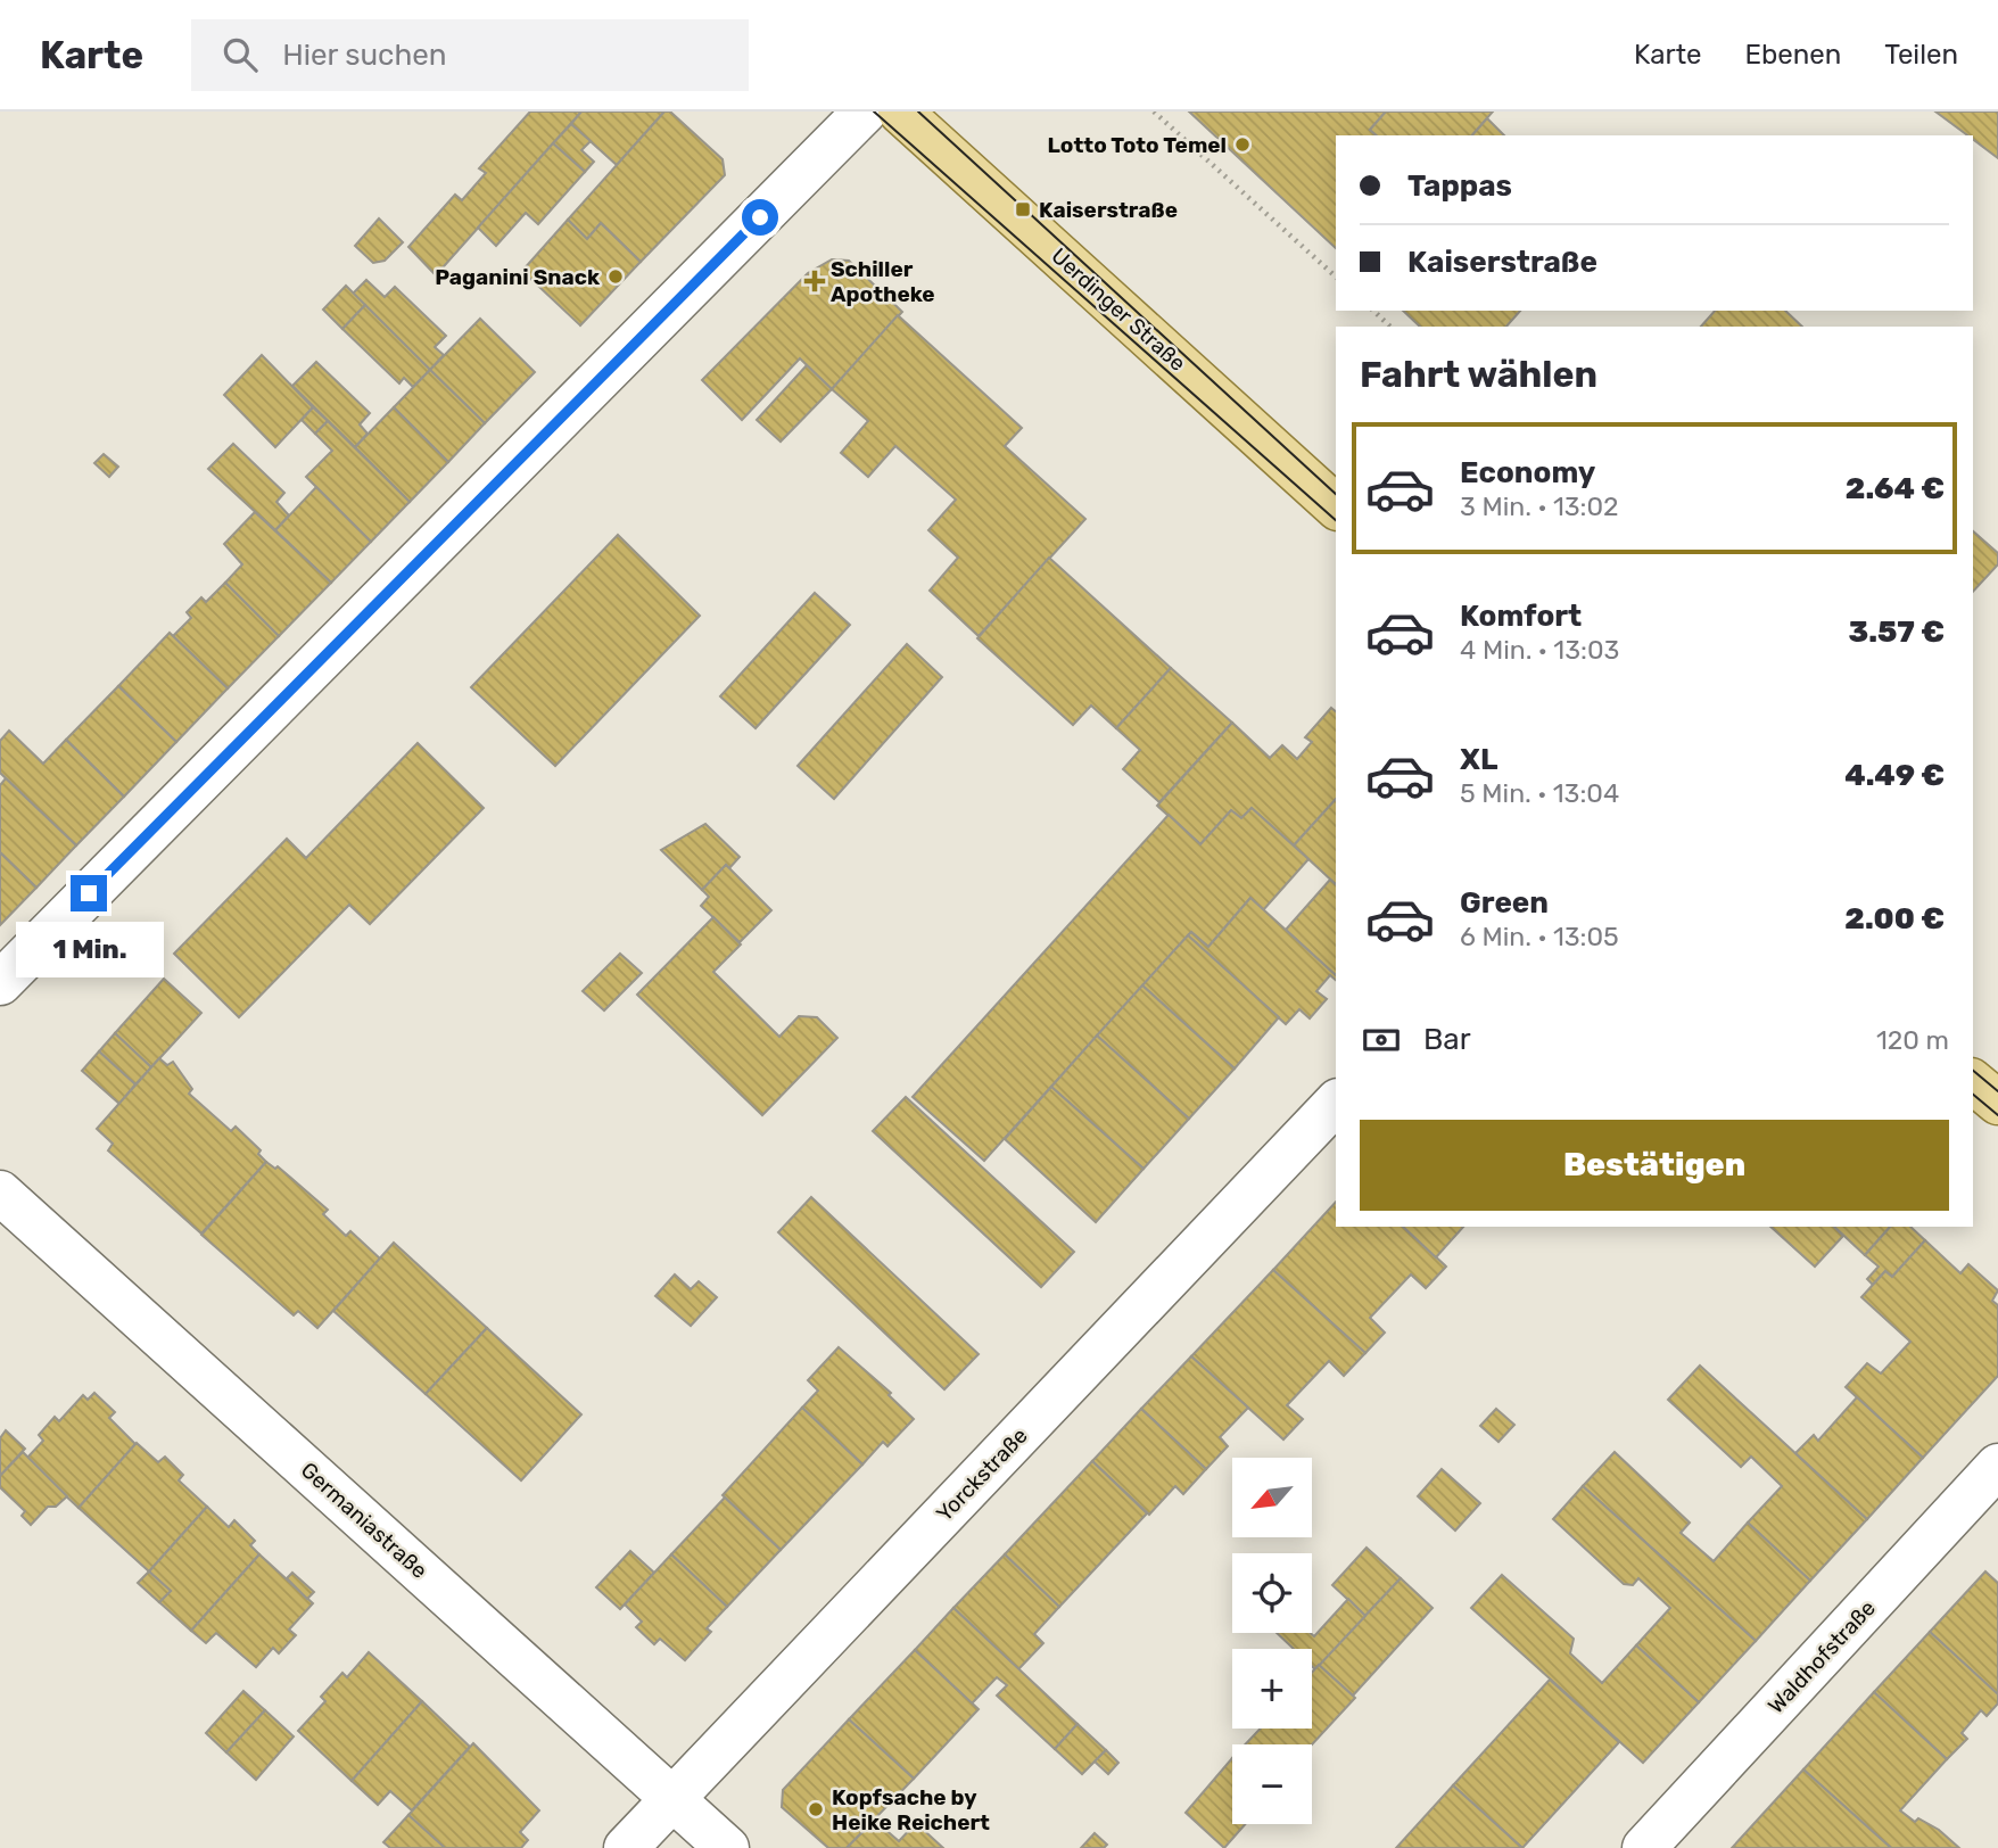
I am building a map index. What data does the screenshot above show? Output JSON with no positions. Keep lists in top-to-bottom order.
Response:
{
  "streets": {
    "main road": ["Uerdinger Straße"],
    "street": ["Yorckstraße", "Germaniastraße", "Waldhofstraße"]
  },
  "crossings": [
    ["Yorckstraße", "Germaniastraße"]
  ],
  "places": {
    "other": ["Lotto Toto Temel", "Paganini Snack", "Kopfsache by Heike Reichert"],
    "transit": ["Kaiserstraße"],
    "health": ["Schiller Apotheke"]
  },
  "north": "bottom left",
  "page": {
    "header": "Karte",
    "search": "Hier suchen",
    "nav": ["Karte", "Ebenen", "Teilen"],
    "banner": ["Tappas", "Kaiserstraße"],
    "heading": "Fahrt wählen",
    "list": [
      {
        "name": "Economy",
        "note": "3 Min. · 13:02",
        "value": "2.64 €"
      },
      {
        "name": "Komfort",
        "note": "4 Min. · 13:03",
        "value": "3.57 €"
      },
      {
        "name": "XL",
        "note": "5 Min. · 13:04",
        "value": "4.49 €"
      },
      {
        "name": "Green",
        "note": "6 Min. · 13:05",
        "value": "2.00 €"
      }
    ],
    "bubble": "1 Min.",
    "pay": ["Bar", "120 m"],
    "buttons": "Bestätigen",
    "map_buttons": ["+", "−"]
  }
}
